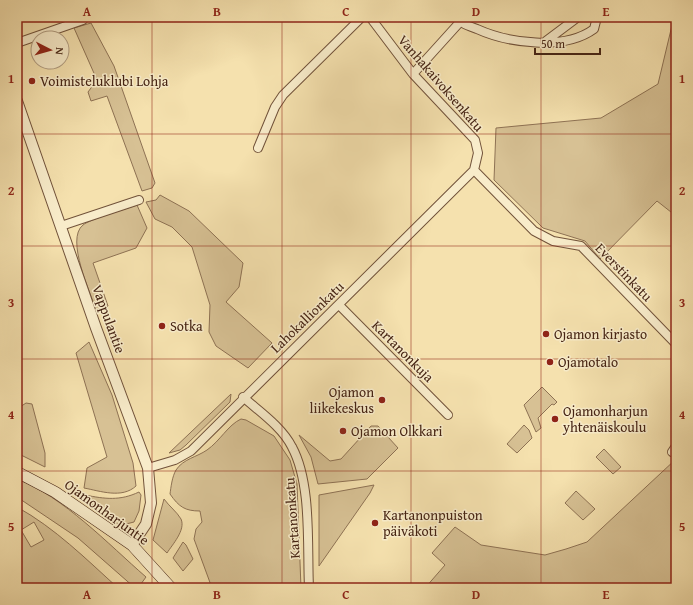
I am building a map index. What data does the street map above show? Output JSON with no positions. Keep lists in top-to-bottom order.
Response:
{
  "streets": {
    "main road": ["Ojamonharjuntie"],
    "street": [
      "Vanhakaivoksenkatu",
      "Everstinkatu",
      "Lahokallionkatu",
      "Vappulantie",
      "Kartanonkuja",
      "Kartanonkatu"
    ]
  },
  "crossings": [
    ["Vanhakaivoksenkatu", "Everstinkatu"],
    ["Vanhakaivoksenkatu", "Lahokallionkatu"],
    ["Everstinkatu", "Lahokallionkatu"],
    ["Lahokallionkatu", "Vappulantie"],
    ["Lahokallionkatu", "Kartanonkuja"],
    ["Lahokallionkatu", "Kartanonkatu"],
    ["Vappulantie", "Ojamonharjuntie"]
  ],
  "places": [
    "Voimisteluklubi Lohja",
    "Sotka",
    "Ojamon kirjasto",
    "Ojamotalo",
    "Ojamon liikekeskus",
    "Ojamonharjun yhtenäiskoulu",
    "Ojamon Olkkari",
    "Kartanonpuiston päiväkoti"
  ],
  "scale_bar": "50 m",
  "north": "right",
  "grid": {
    "columns": [
      "A",
      "B",
      "C",
      "D",
      "E"
    ],
    "rows": [
      "1",
      "2",
      "3",
      "4",
      "5"
    ]
  }
}
